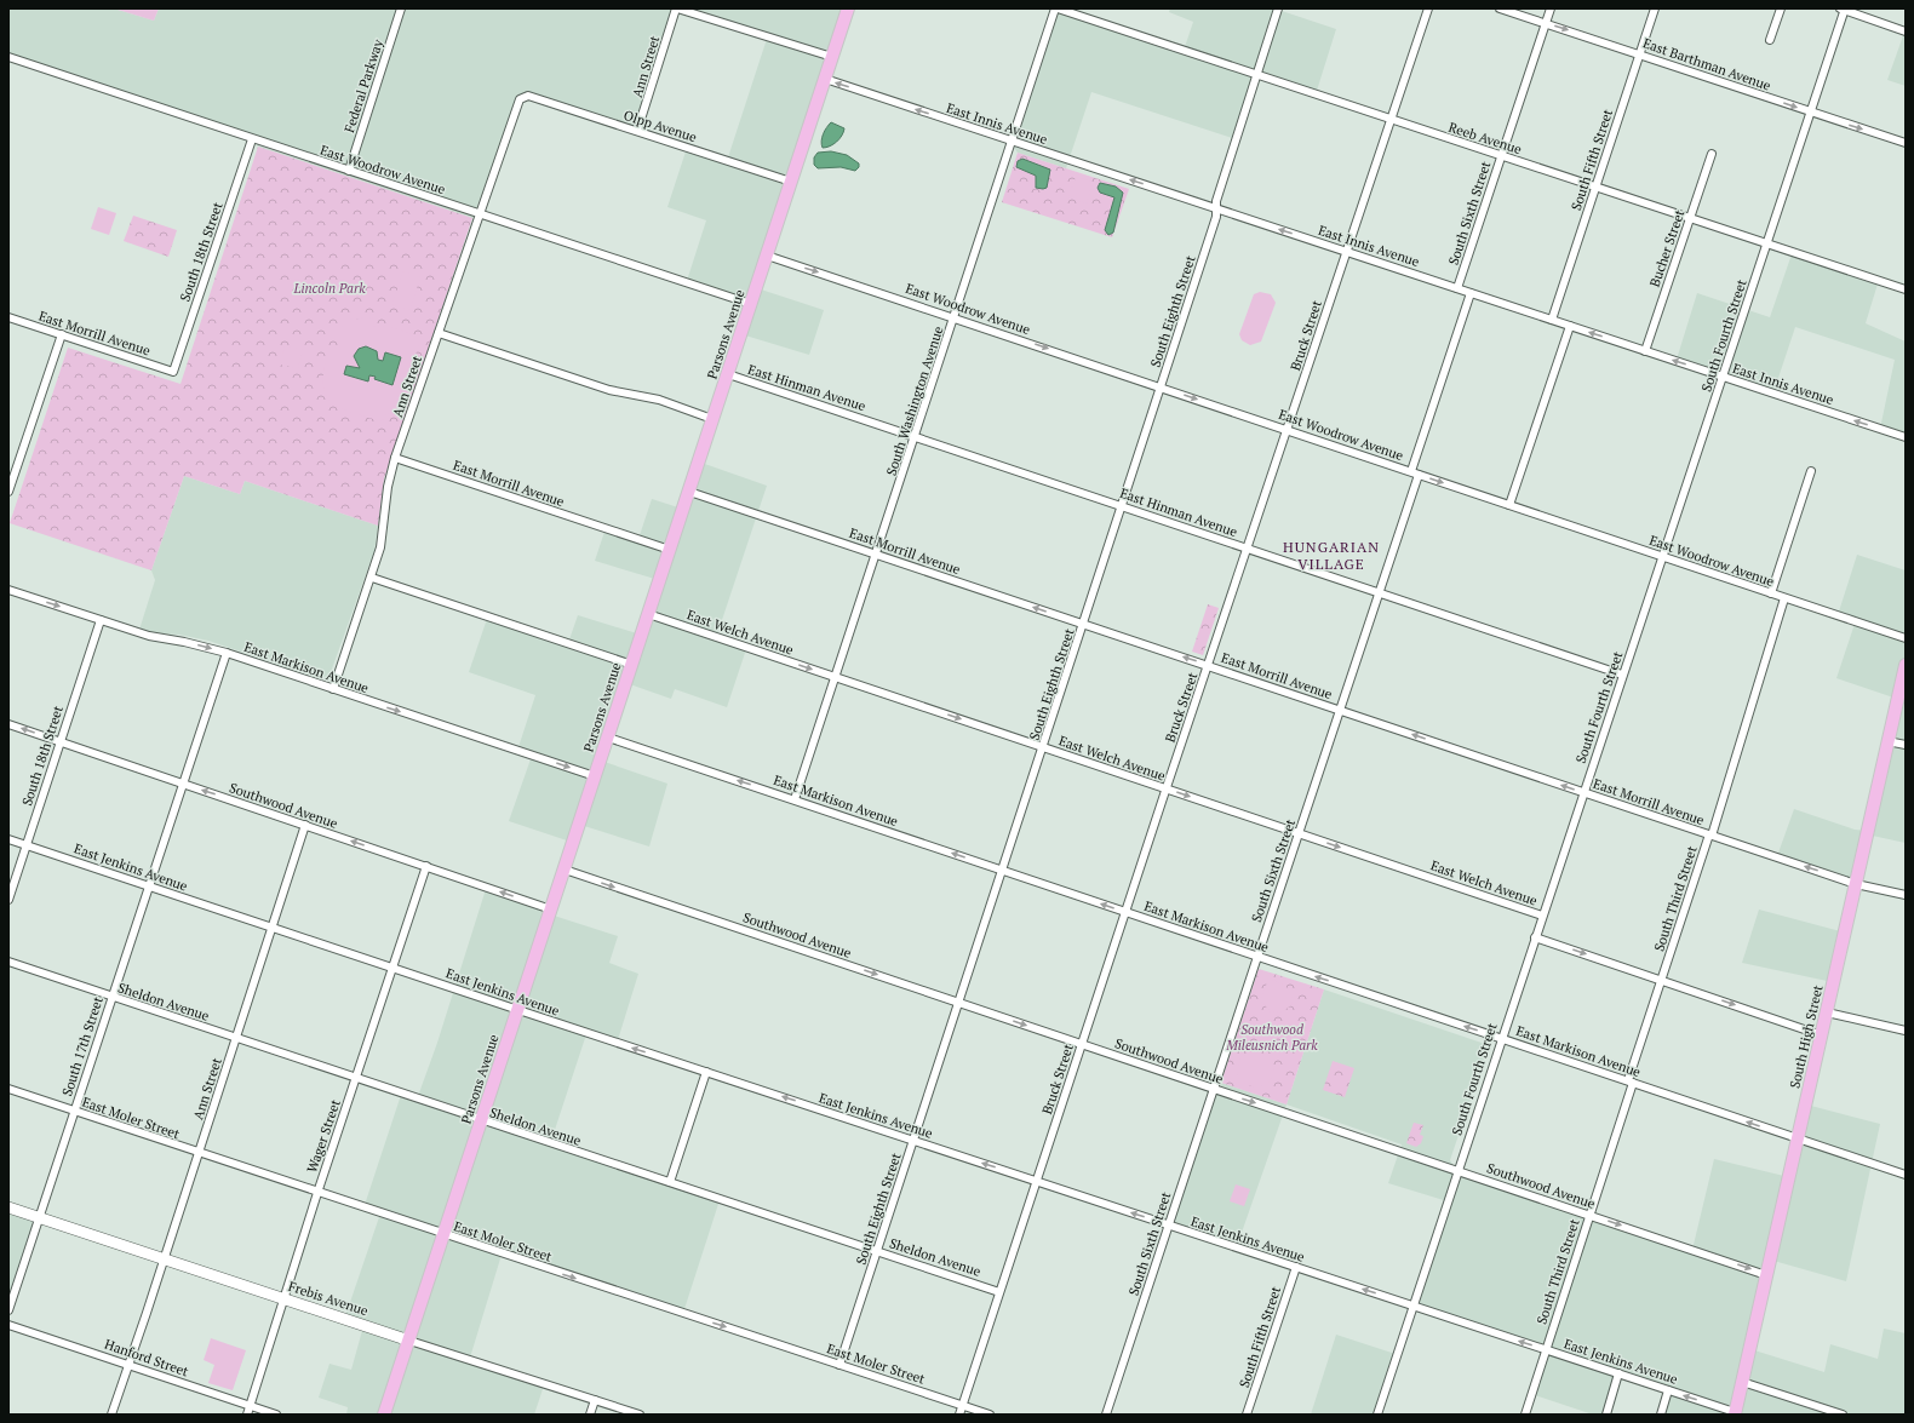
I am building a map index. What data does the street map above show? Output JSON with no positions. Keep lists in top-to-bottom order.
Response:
{
  "streets": {
    "main road": ["Parsons Avenue", "South High Street", "Frebis Avenue"],
    "street": [
      "East Barthman Avenue",
      "Ann Street",
      "Federal Parkway",
      "East Innis Avenue",
      "Olpp Avenue",
      "Reeb Avenue",
      "South Fifth Street",
      "East Woodrow Avenue",
      "South Sixth Street",
      "Bucher Street",
      "South 18th Street",
      "South Eighth Street",
      "East Morrill Avenue",
      "Bruck Street",
      "South Fourth Street",
      "East Hinman Avenue",
      "South Washington Avenue",
      "East Welch Avenue",
      "East Markison Avenue",
      "Southwood Avenue",
      "East Jenkins Avenue",
      "South Third Street",
      "Sheldon Avenue",
      "South 17th Street",
      "East Moler Street",
      "Wager Street",
      "Hanford Street"
    ]
  },
  "crossings": [
    ["East Barthman Avenue", "South Fifth Street"],
    ["East Barthman Avenue", "South Sixth Street"],
    ["East Barthman Avenue", "South Fourth Street"],
    ["Ann Street", "Olpp Avenue"],
    ["Ann Street", "East Woodrow Avenue"],
    ["Ann Street", "East Morrill Avenue"],
    ["Ann Street", "East Markison Avenue"],
    ["Ann Street", "Southwood Avenue"],
    ["Ann Street", "East Jenkins Avenue"],
    ["Ann Street", "Sheldon Avenue"],
    ["Ann Street", "East Moler Street"],
    ["Ann Street", "Frebis Avenue"],
    ["Ann Street", "Hanford Street"],
    ["Federal Parkway", "East Woodrow Avenue"],
    ["East Innis Avenue", "South Fifth Street"],
    ["East Innis Avenue", "South Sixth Street"],
    ["East Innis Avenue", "Bucher Street"],
    ["East Innis Avenue", "South Eighth Street"],
    ["East Innis Avenue", "Parsons Avenue"],
    ["East Innis Avenue", "Bruck Street"],
    ["East Innis Avenue", "South Fourth Street"],
    ["East Innis Avenue", "South Washington Avenue"],
    ["Olpp Avenue", "Parsons Avenue"],
    ["Reeb Avenue", "South Fifth Street"],
    ["Reeb Avenue", "South Sixth Street"],
    ["Reeb Avenue", "Bucher Street"],
    ["Reeb Avenue", "South Eighth Street"],
    ["Reeb Avenue", "Bruck Street"],
    ["Reeb Avenue", "South Fourth Street"],
    ["Reeb Avenue", "South Washington Avenue"],
    ["South Fifth Street", "East Jenkins Avenue"],
    ["East Woodrow Avenue", "South Sixth Street"],
    ["East Woodrow Avenue", "South 18th Street"],
    ["East Woodrow Avenue", "South Eighth Street"],
    ["East Woodrow Avenue", "Parsons Avenue"],
    ["East Woodrow Avenue", "Bruck Street"],
    ["East Woodrow Avenue", "South Fourth Street"],
    ["East Woodrow Avenue", "South Washington Avenue"],
    ["East Woodrow Avenue", "South Third Street"],
    ["South Sixth Street", "East Morrill Avenue"],
    ["South Sixth Street", "East Hinman Avenue"],
    ["South Sixth Street", "East Welch Avenue"],
    ["South Sixth Street", "East Markison Avenue"],
    ["South Sixth Street", "Southwood Avenue"],
    ["South Sixth Street", "East Jenkins Avenue"],
    ["South 18th Street", "East Morrill Avenue"],
    ["South 18th Street", "East Markison Avenue"],
    ["South 18th Street", "Southwood Avenue"],
    ["South 18th Street", "East Jenkins Avenue"],
    ["South Eighth Street", "East Morrill Avenue"],
    ["South Eighth Street", "East Hinman Avenue"],
    ["South Eighth Street", "East Welch Avenue"],
    ["South Eighth Street", "East Markison Avenue"],
    ["South Eighth Street", "Southwood Avenue"],
    ["South Eighth Street", "East Jenkins Avenue"],
    ["South Eighth Street", "Sheldon Avenue"],
    ["South Eighth Street", "East Moler Street"],
    ["East Morrill Avenue", "Parsons Avenue"],
    ["East Morrill Avenue", "Bruck Street"],
    ["East Morrill Avenue", "South Fourth Street"],
    ["East Morrill Avenue", "South Washington Avenue"],
    ["East Morrill Avenue", "South Third Street"],
    ["East Morrill Avenue", "South High Street"],
    ["Parsons Avenue", "East Hinman Avenue"],
    ["Parsons Avenue", "East Welch Avenue"],
    ["Parsons Avenue", "East Markison Avenue"],
    ["Parsons Avenue", "Southwood Avenue"],
    ["Parsons Avenue", "East Jenkins Avenue"],
    ["Parsons Avenue", "Sheldon Avenue"],
    ["Parsons Avenue", "East Moler Street"],
    ["Parsons Avenue", "Frebis Avenue"],
    ["Bruck Street", "East Hinman Avenue"],
    ["Bruck Street", "East Welch Avenue"],
    ["Bruck Street", "East Markison Avenue"],
    ["Bruck Street", "Southwood Avenue"],
    ["Bruck Street", "East Jenkins Avenue"],
    ["Bruck Street", "Sheldon Avenue"],
    ["Bruck Street", "East Moler Street"],
    ["South Fourth Street", "East Hinman Avenue"],
    ["South Fourth Street", "East Welch Avenue"],
    ["South Fourth Street", "East Markison Avenue"],
    ["South Fourth Street", "Southwood Avenue"],
    ["South Fourth Street", "East Jenkins Avenue"],
    ["East Hinman Avenue", "South Washington Avenue"],
    ["South Washington Avenue", "East Welch Avenue"],
    ["South Washington Avenue", "East Markison Avenue"],
    ["East Markison Avenue", "South Third Street"],
    ["East Markison Avenue", "South High Street"],
    ["East Markison Avenue", "South 17th Street"],
    ["Southwood Avenue", "South Third Street"],
    ["Southwood Avenue", "South High Street"],
    ["Southwood Avenue", "South 17th Street"],
    ["Southwood Avenue", "Wager Street"],
    ["East Jenkins Avenue", "South Third Street"],
    ["East Jenkins Avenue", "South High Street"],
    ["East Jenkins Avenue", "South 17th Street"],
    ["East Jenkins Avenue", "Wager Street"],
    ["Sheldon Avenue", "South 17th Street"],
    ["Sheldon Avenue", "Wager Street"],
    ["South 17th Street", "East Moler Street"],
    ["South 17th Street", "Frebis Avenue"],
    ["East Moler Street", "Wager Street"],
    ["Wager Street", "Frebis Avenue"],
    ["Wager Street", "Hanford Street"]
  ],
  "one_way": [
    "East Barthman Avenue",
    "East Innis Avenue",
    "East Morrill Avenue",
    "East Welch Avenue",
    "East Jenkins Avenue",
    "East Moler Street"
  ],
  "districts": ["HUNGARIAN VILLAGE"],
  "parks": ["Lincoln Park", "Southwood Mileusnich Park"]
}
